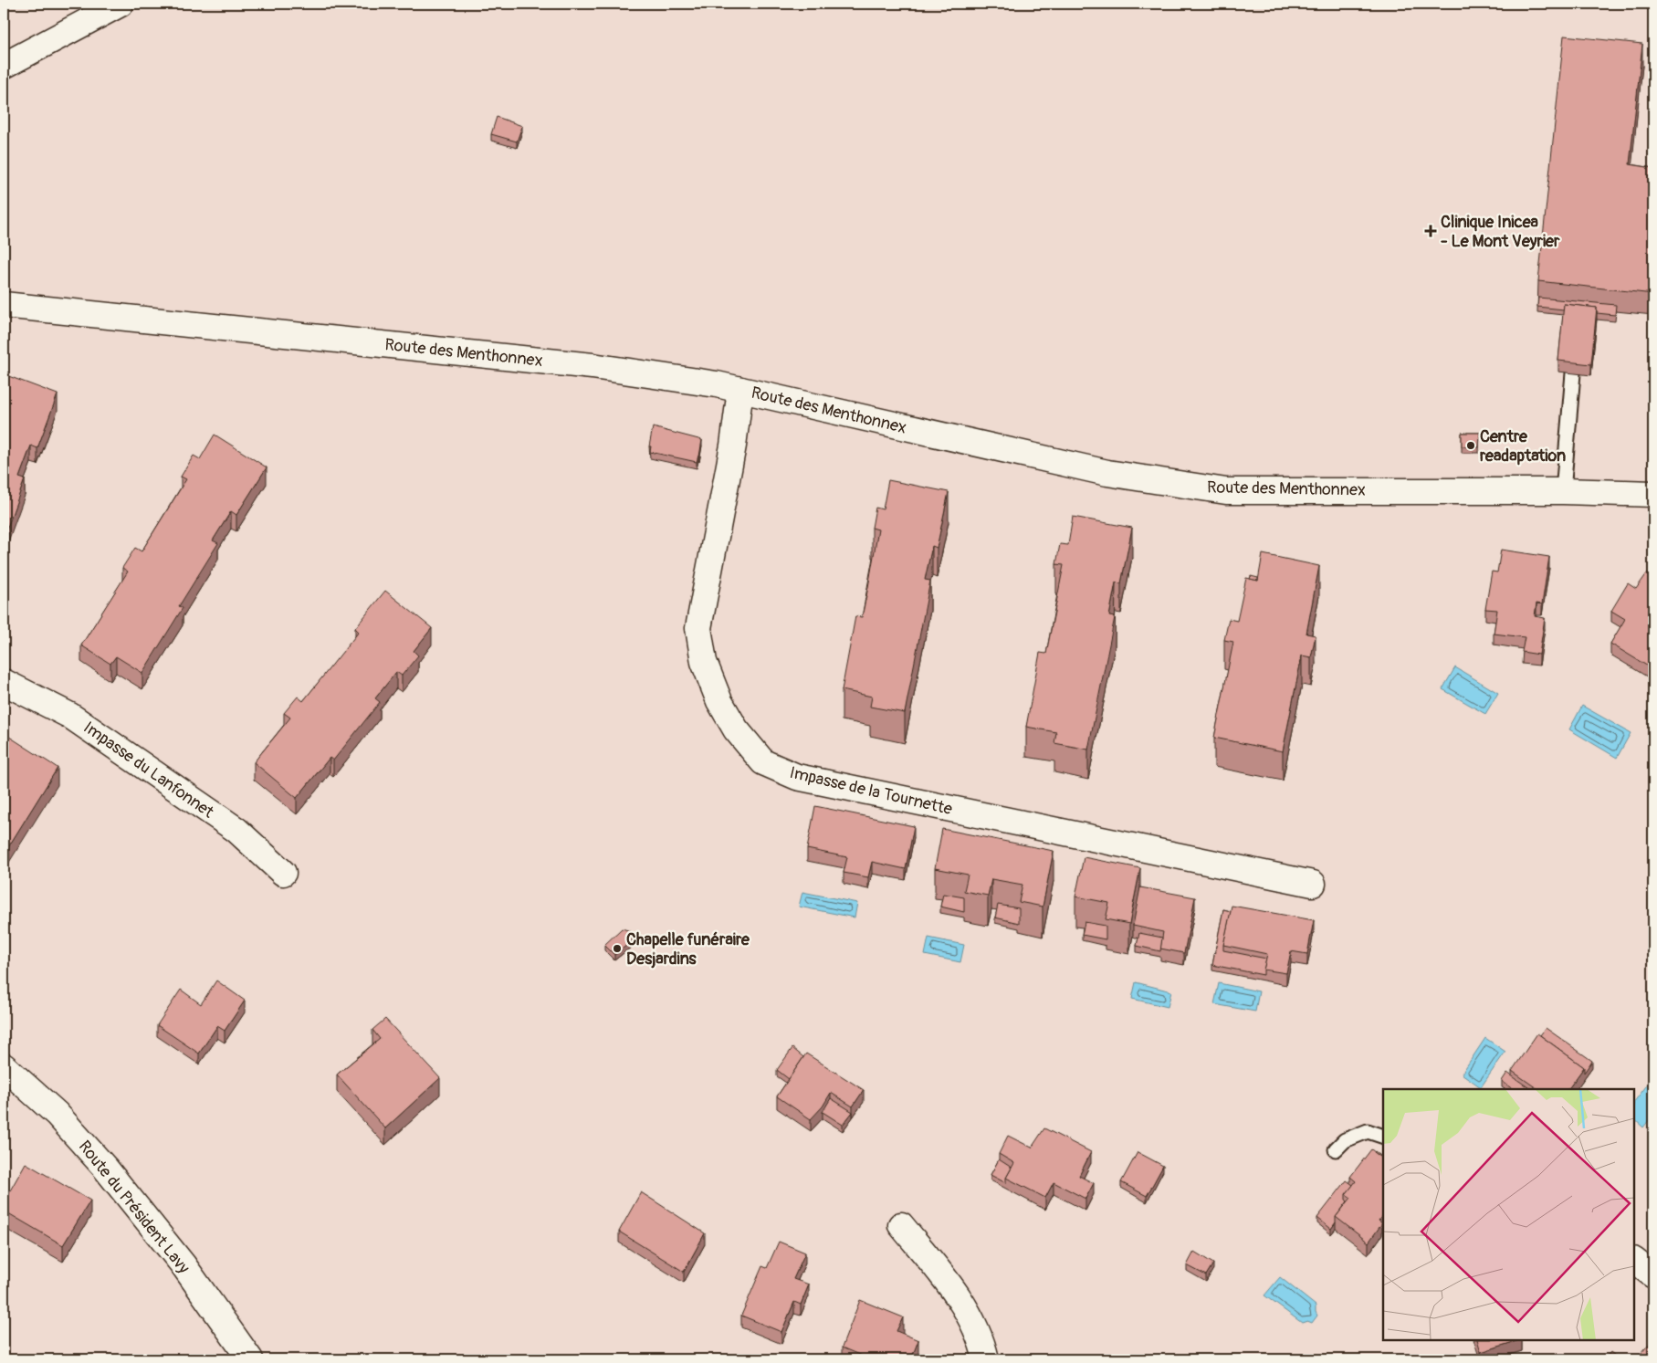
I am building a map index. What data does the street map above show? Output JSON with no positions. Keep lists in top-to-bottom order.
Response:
{
  "streets": {
    "street": [
      "Route des Menthonnex",
      "Impasse du Lanfonnet",
      "Impasse de la Tournette",
      "Route du Président Lavy"
    ]
  },
  "crossings": [
    ["Route des Menthonnex", "Impasse de la Tournette"]
  ],
  "places": {
    "health": ["Clinique Inicea - Le Mont Veyrier"],
    "other": ["Centre readaptation", "Chapelle funéraire Desjardins"]
  }
}
